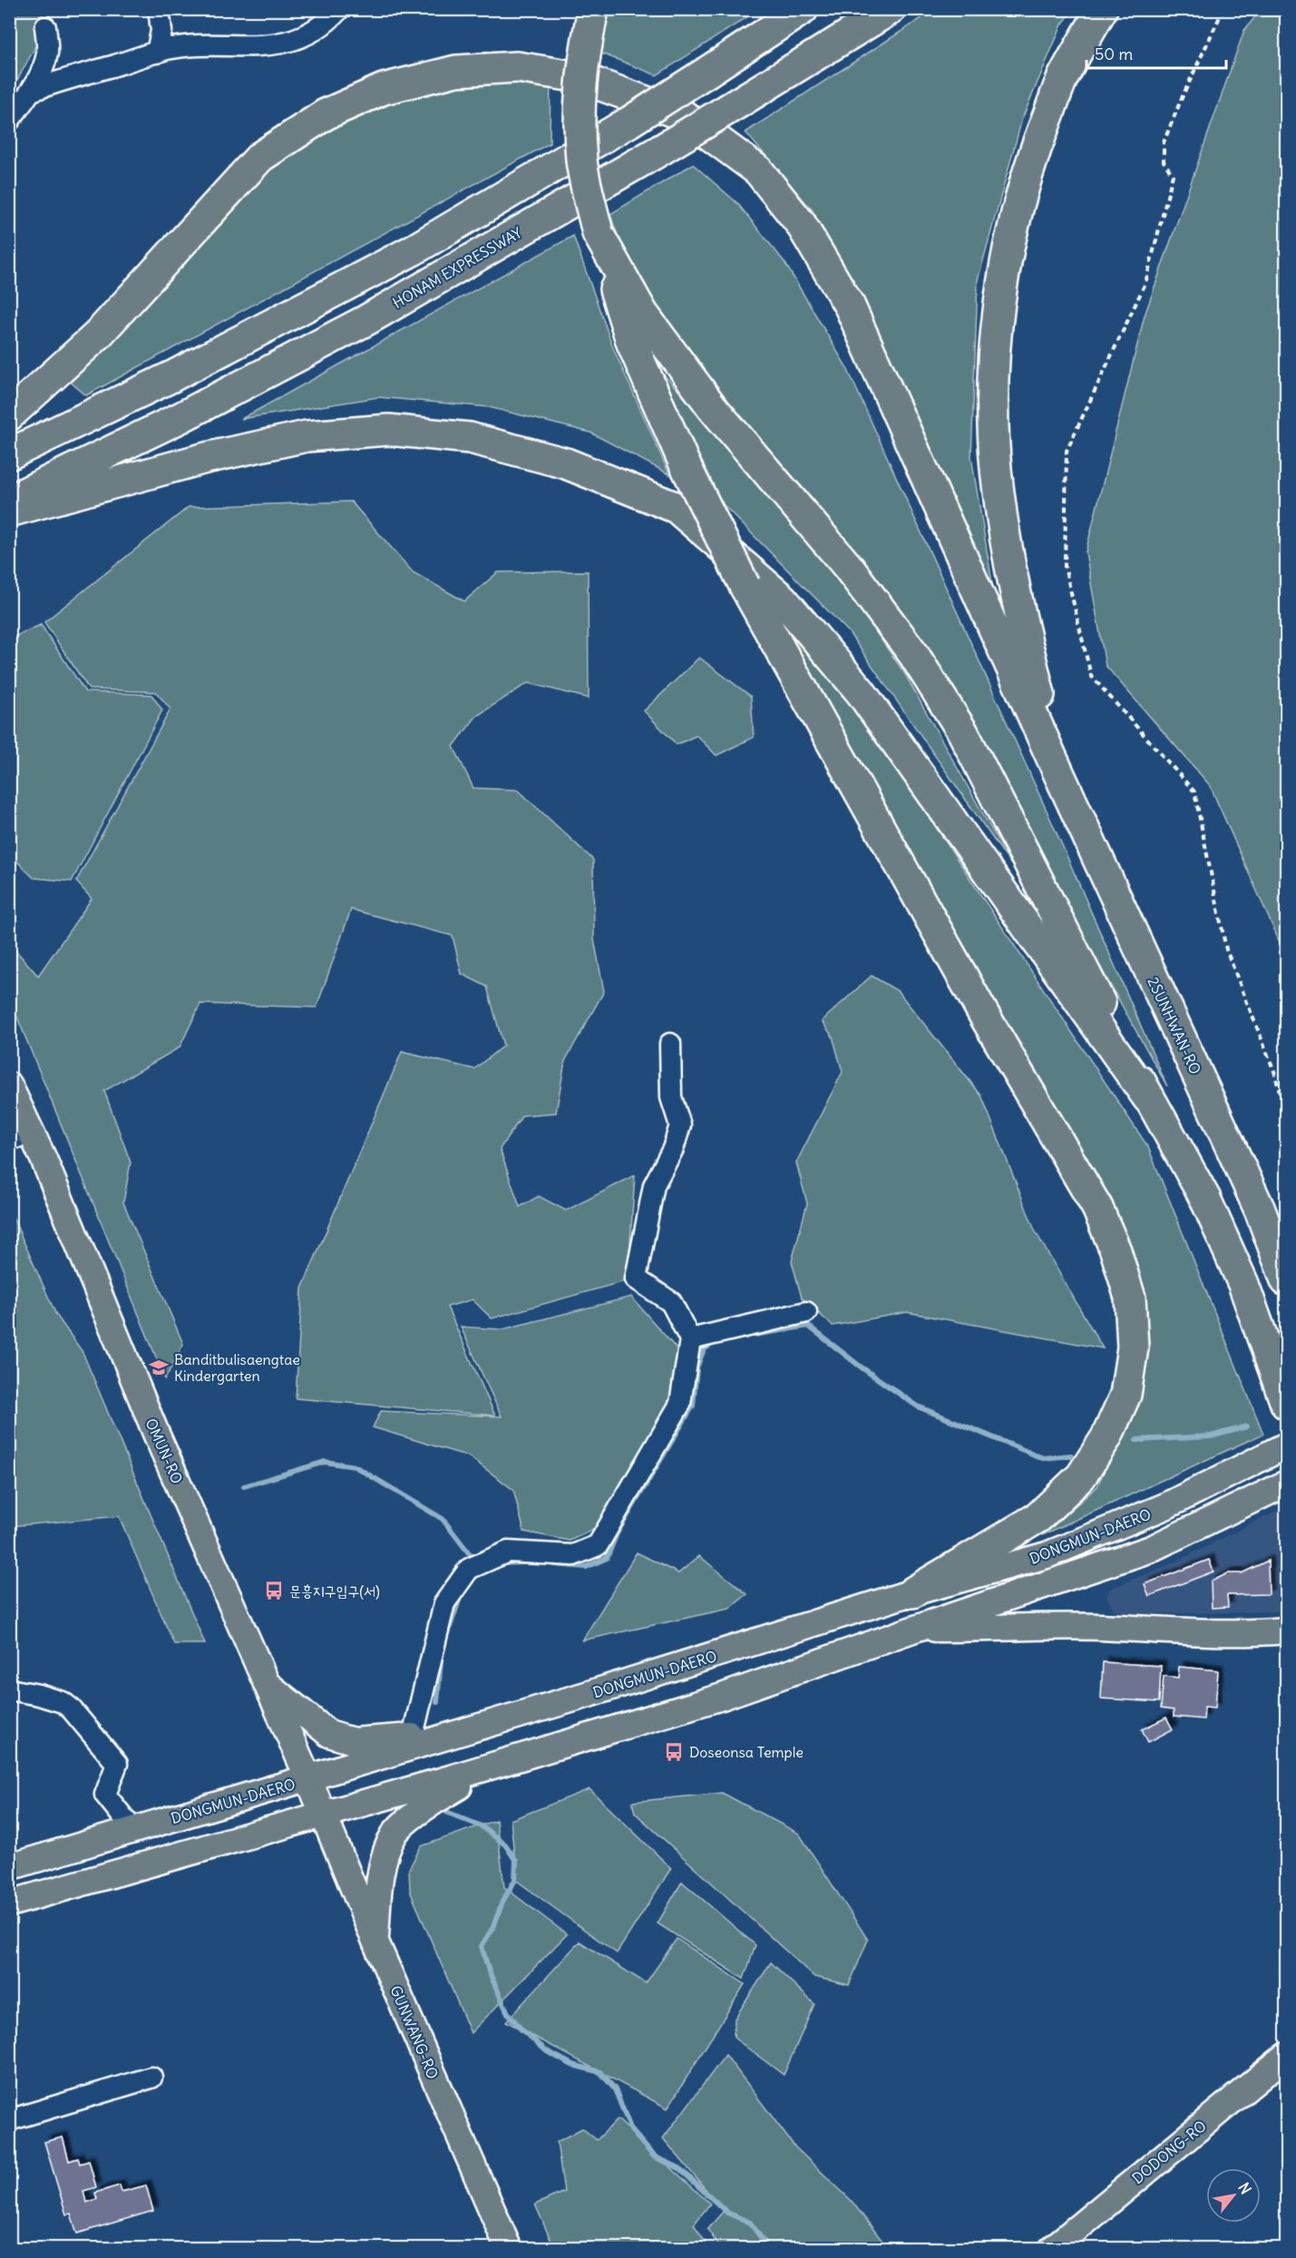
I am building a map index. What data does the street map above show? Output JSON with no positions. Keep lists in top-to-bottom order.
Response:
{
  "streets": {
    "highway": ["HONAM EXPRESSWAY", "2SUNHWAN-RO"],
    "main road": [
      "OMUN-RO",
      "DONGMUN-DAERO",
      "GUNWANG-RO",
      "DODONG-RO"
    ]
  },
  "crossings": [
    ["OMUN-RO", "DONGMUN-DAERO"],
    ["OMUN-RO", "GUNWANG-RO"],
    ["DONGMUN-DAERO", "GUNWANG-RO"]
  ],
  "places": {
    "school or university": ["Banditbulisaengtae Kindergarten"],
    "bus stop": ["문흥지구입구(서)", "Doseonsa Temple"]
  },
  "scale_bar": "50 m",
  "north": "top right"
}
